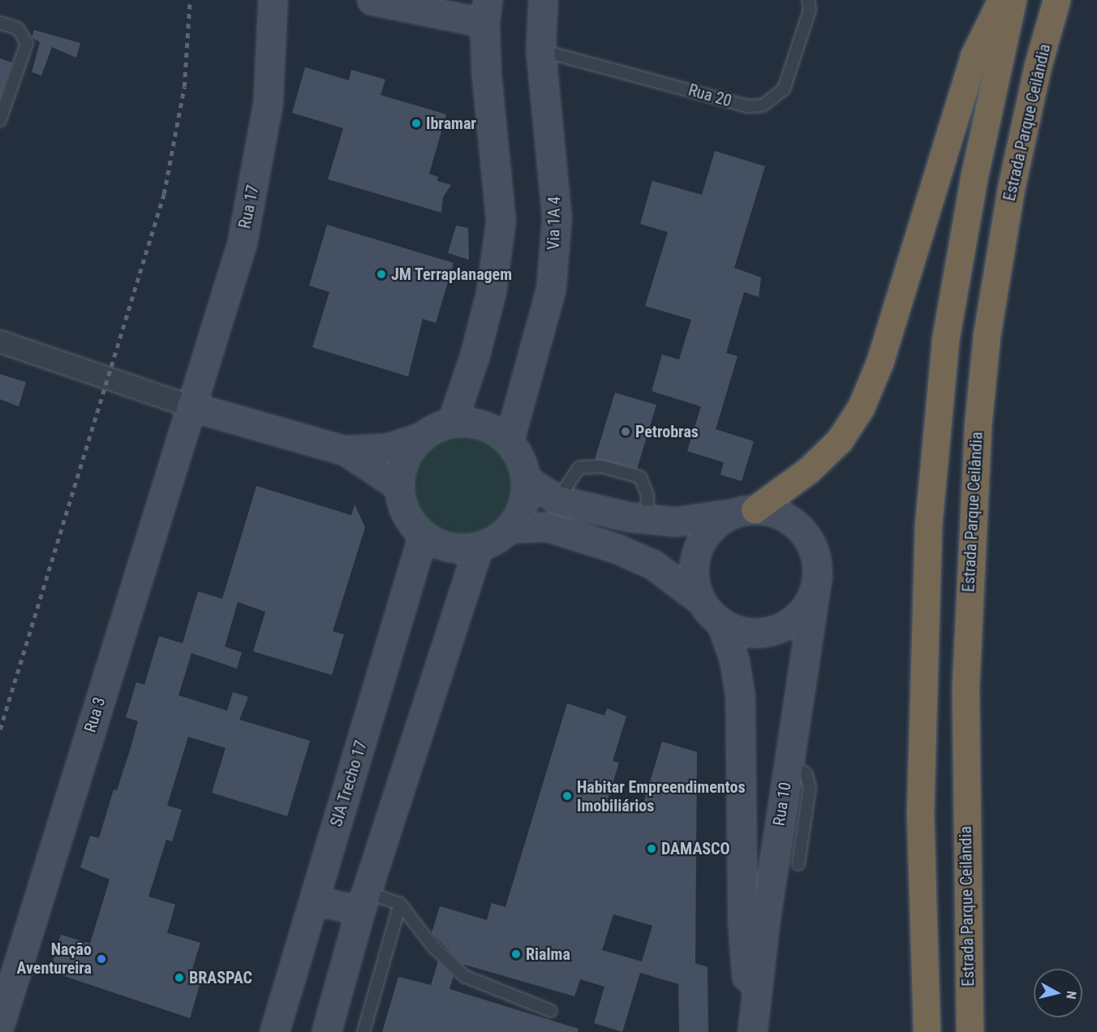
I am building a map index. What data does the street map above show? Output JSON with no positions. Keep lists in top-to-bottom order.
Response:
{
  "streets": {
    "highway": ["Estrada Parque Ceilândia"],
    "street": [
      "Rua 17",
      "Via 1A 4",
      "Rua 3",
      "SIA Trecho 17",
      "Rua 10"
    ],
    "lane": ["Rua 20"]
  },
  "crossings": [
    ["Rua 20", "Via 1A 4"],
    ["Rua 17", "Rua 3"],
    ["Via 1A 4", "SIA Trecho 17"]
  ],
  "places": [
    "Ibramar",
    "JM Terraplanagem",
    "Petrobras",
    "Habitar Empreendimentos Imobiliários",
    "DAMASCO",
    "Rialma",
    "Nação Aventureira",
    "BRASPAC"
  ],
  "north": "right"
}
